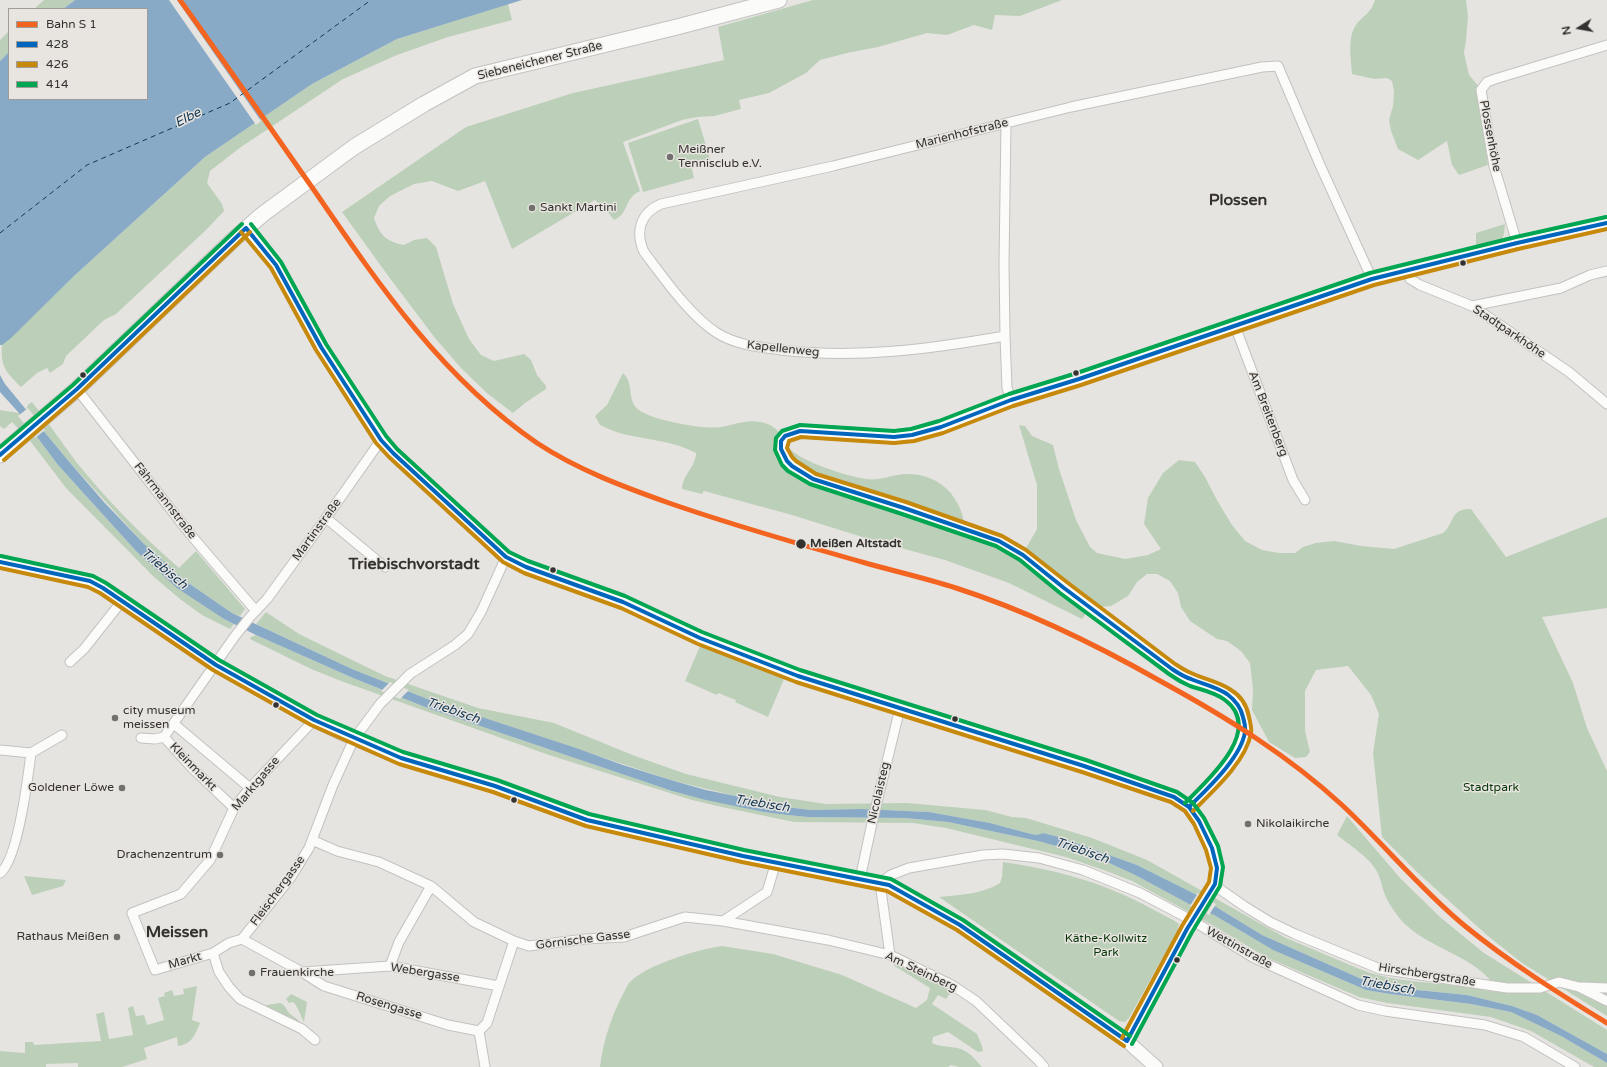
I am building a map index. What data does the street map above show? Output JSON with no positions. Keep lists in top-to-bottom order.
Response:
{
  "streets": {
    "main road": ["Siebeneichener Straße"],
    "street": [
      "Marienhofstraße",
      "Plossenhöhe",
      "Stadtparkhöhe",
      "Kapellenweg",
      "Am Breitenberg",
      "Fährmannstraße",
      "Martinstraße",
      "Kleinmarkt",
      "Marktgasse",
      "Nicolaisteg",
      "Fleischergasse",
      "Görnische Gasse",
      "Wettinstraße",
      "Markt",
      "Am Steinberg",
      "Webergasse",
      "Hirschbergstraße",
      "Rosengasse"
    ]
  },
  "crossings": [
    ["Siebeneichener Straße", "Fährmannstraße"],
    ["Marienhofstraße", "Kapellenweg"],
    ["Fährmannstraße", "Martinstraße"],
    ["Martinstraße", "Kleinmarkt"],
    ["Kleinmarkt", "Marktgasse"],
    ["Marktgasse", "Markt"],
    ["Fleischergasse", "Görnische Gasse"],
    ["Fleischergasse", "Markt"],
    ["Fleischergasse", "Rosengasse"],
    ["Görnische Gasse", "Am Steinberg"],
    ["Markt", "Rosengasse"],
    ["Webergasse", "Rosengasse"]
  ],
  "districts": ["Plossen", "Triebischvorstadt", "Meissen"],
  "water": ["Elbe", "Triebisch"],
  "parks": ["Stadtpark", "Käthe-Kollwitz Park"],
  "places": [
    "Meißner Tennisclub e.V.",
    "Sankt Martini",
    "Meißen Altstadt",
    "city museum meissen",
    "Goldener Löwe",
    "Nikolaikirche",
    "Drachenzentrum",
    "Rathaus Meißen",
    "Frauenkirche"
  ],
  "lines": ["transit line 414", "transit line 428", "transit line 426"],
  "legend": [
    "Bahn S 1",
    "428",
    "426",
    "414"
  ],
  "north": "left"
}
